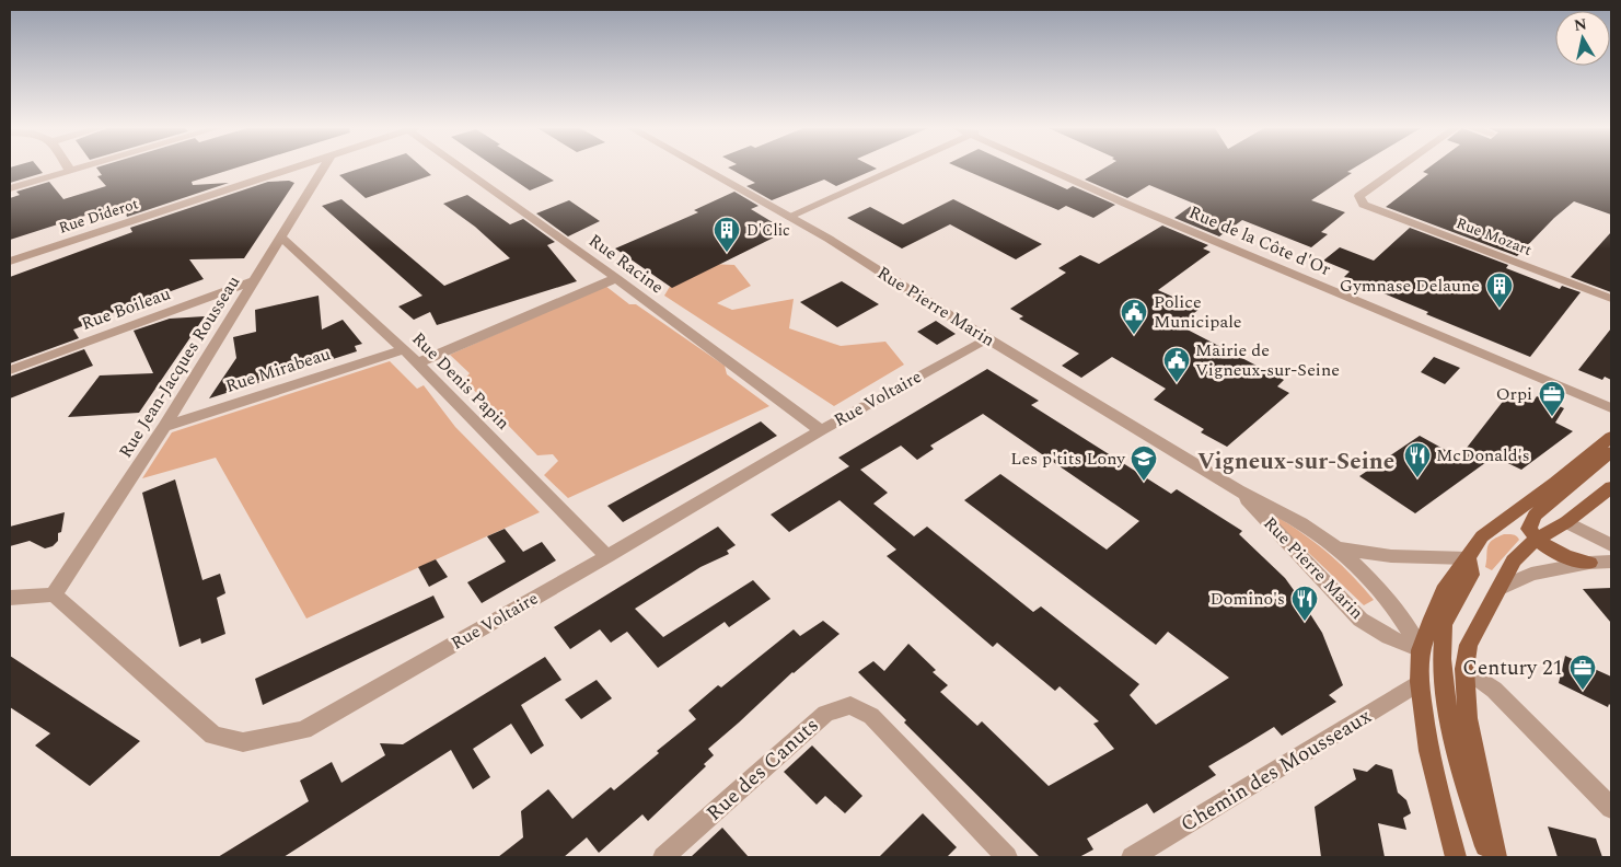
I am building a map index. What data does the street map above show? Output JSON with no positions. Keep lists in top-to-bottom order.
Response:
{
  "streets": {
    "street": [
      "Rue Diderot",
      "Rue Mozart",
      "Rue de la Côte d'Or",
      "Rue Racine",
      "Rue Pierre Marin",
      "Rue Boileau",
      "Rue Jean-Jacques Rousseau",
      "Rue Mirabeau",
      "Rue Denis Papin",
      "Rue Voltaire",
      "Rue des Canuts",
      "Chemin des Mousseaux"
    ]
  },
  "crossings": [
    ["Rue Racine", "Rue Voltaire"],
    ["Rue Pierre Marin", "Rue Voltaire"],
    ["Rue Boileau", "Rue Jean-Jacques Rousseau"],
    ["Rue Jean-Jacques Rousseau", "Rue Mirabeau"],
    ["Rue Jean-Jacques Rousseau", "Rue Denis Papin"],
    ["Rue Jean-Jacques Rousseau", "Rue Voltaire"],
    ["Rue Mirabeau", "Rue Denis Papin"],
    ["Rue Denis Papin", "Rue Voltaire"]
  ],
  "districts": ["Vigneux-sur-Seine"],
  "places": {
    "building": ["D'Clic", "Gymnase Delaune"],
    "public building": ["Police Municipale", "Mairie de Vigneux-sur-Seine"],
    "office": ["Orpi", "Century 21"],
    "restaurant": ["McDonald's", "Domino's"],
    "school or university": ["Les p'tits Lony"]
  },
  "north": "top"
}
